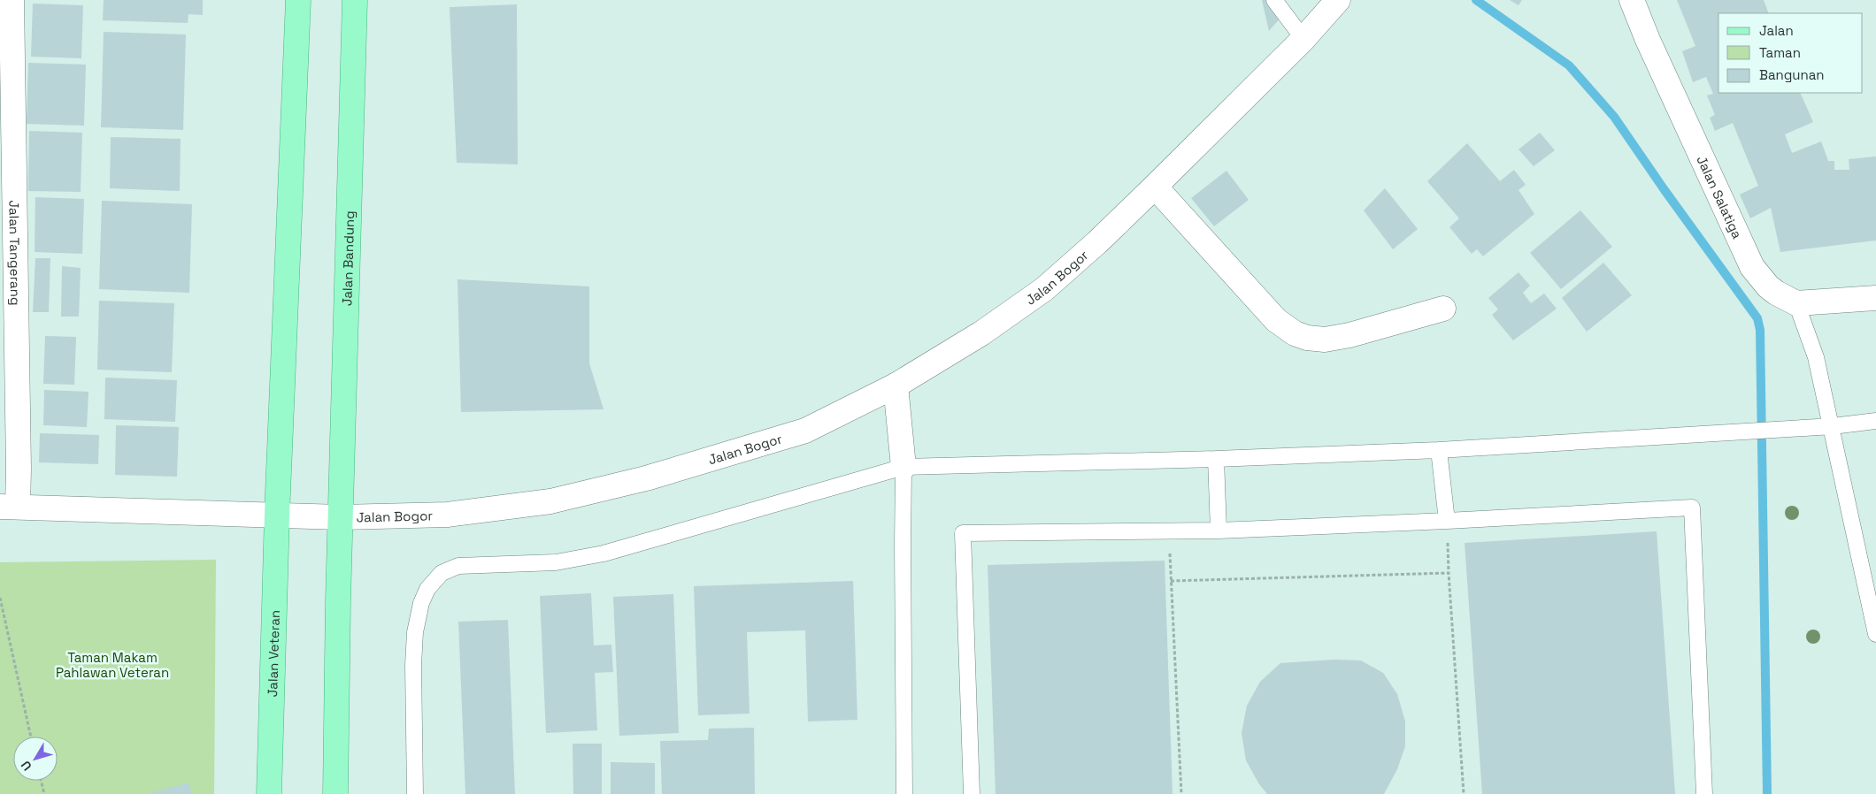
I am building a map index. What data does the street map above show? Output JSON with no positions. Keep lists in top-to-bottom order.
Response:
{
  "streets": {
    "main road": [
      "Jalan Salatiga",
      "Jalan Tangerang",
      "Jalan Bandung",
      "Jalan Bogor",
      "Jalan Veteran"
    ]
  },
  "crossings": [
    ["Jalan Tangerang", "Jalan Bogor"],
    ["Jalan Bandung", "Jalan Bogor"],
    ["Jalan Bogor", "Jalan Veteran"]
  ],
  "parks": ["Taman Makam Pahlawan Veteran"],
  "legend": ["Jalan", "Taman", "Bangunan"],
  "north": "bottom left"
}
